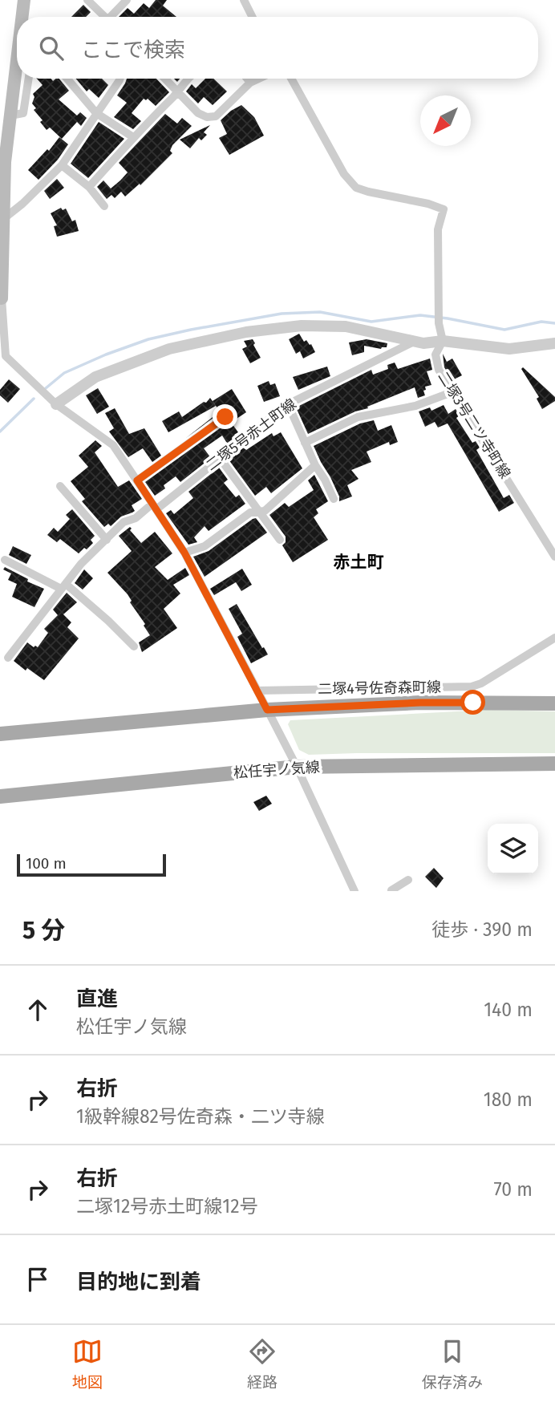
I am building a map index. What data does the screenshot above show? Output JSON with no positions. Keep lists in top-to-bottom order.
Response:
{
  "streets": {
    "main road": ["松任宇ノ気線"],
    "street": ["二塚3号二ツ寺町線", "二塚5号赤土町線", "二塚4号佐奇森町線"]
  },
  "districts": ["赤土町"],
  "scale_bar": "100 m",
  "north": "bottom left",
  "page": {
    "search": "ここで検索",
    "scale": "100 m",
    "heading": ["5 分", "徒歩 · 390 m"],
    "list": [
      ["直進", "松任宇ノ気線", "140 m"],
      ["右折", "1級幹線82号佐奇森・二ツ寺線", "180 m"],
      ["右折", "二塚12号赤土町線12号", "70 m"],
      "目的地に到着"
    ],
    "nav": ["地図", "経路", "保存済み"]
  }
}
